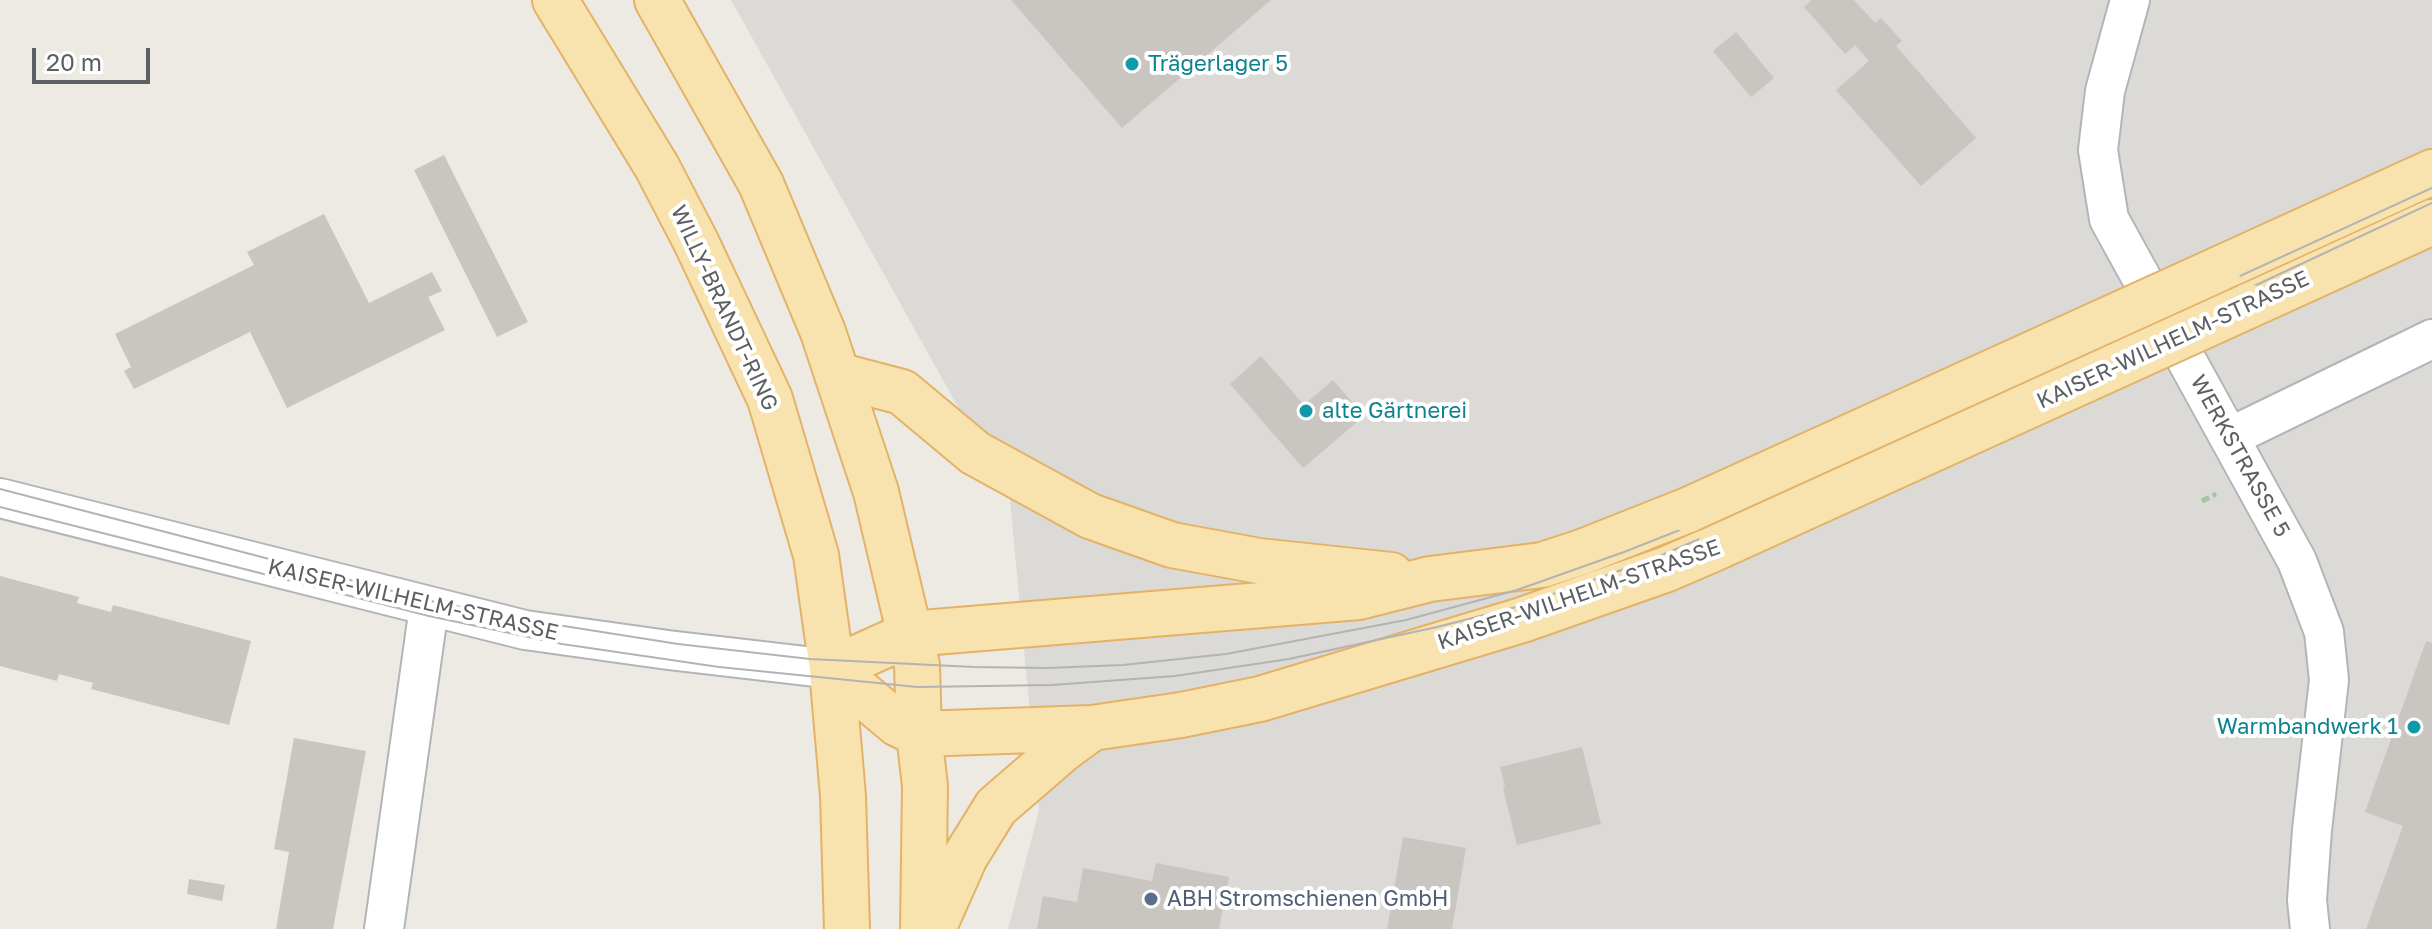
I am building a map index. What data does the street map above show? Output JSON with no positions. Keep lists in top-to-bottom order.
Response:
{
  "streets": {
    "main road": ["WILLY-BRANDT-RING", "KAISER-WILHELM-STRASSE"],
    "street": ["WERKSTRASSE 5"]
  },
  "crossings": [
    ["WILLY-BRANDT-RING", "KAISER-WILHELM-STRASSE"]
  ],
  "places": [
    "Trägerlager 5",
    "alte Gärtnerei",
    "Warmbandwerk 1",
    "ABH Stromschienen GmbH"
  ],
  "scale_bar": "20 m"
}
